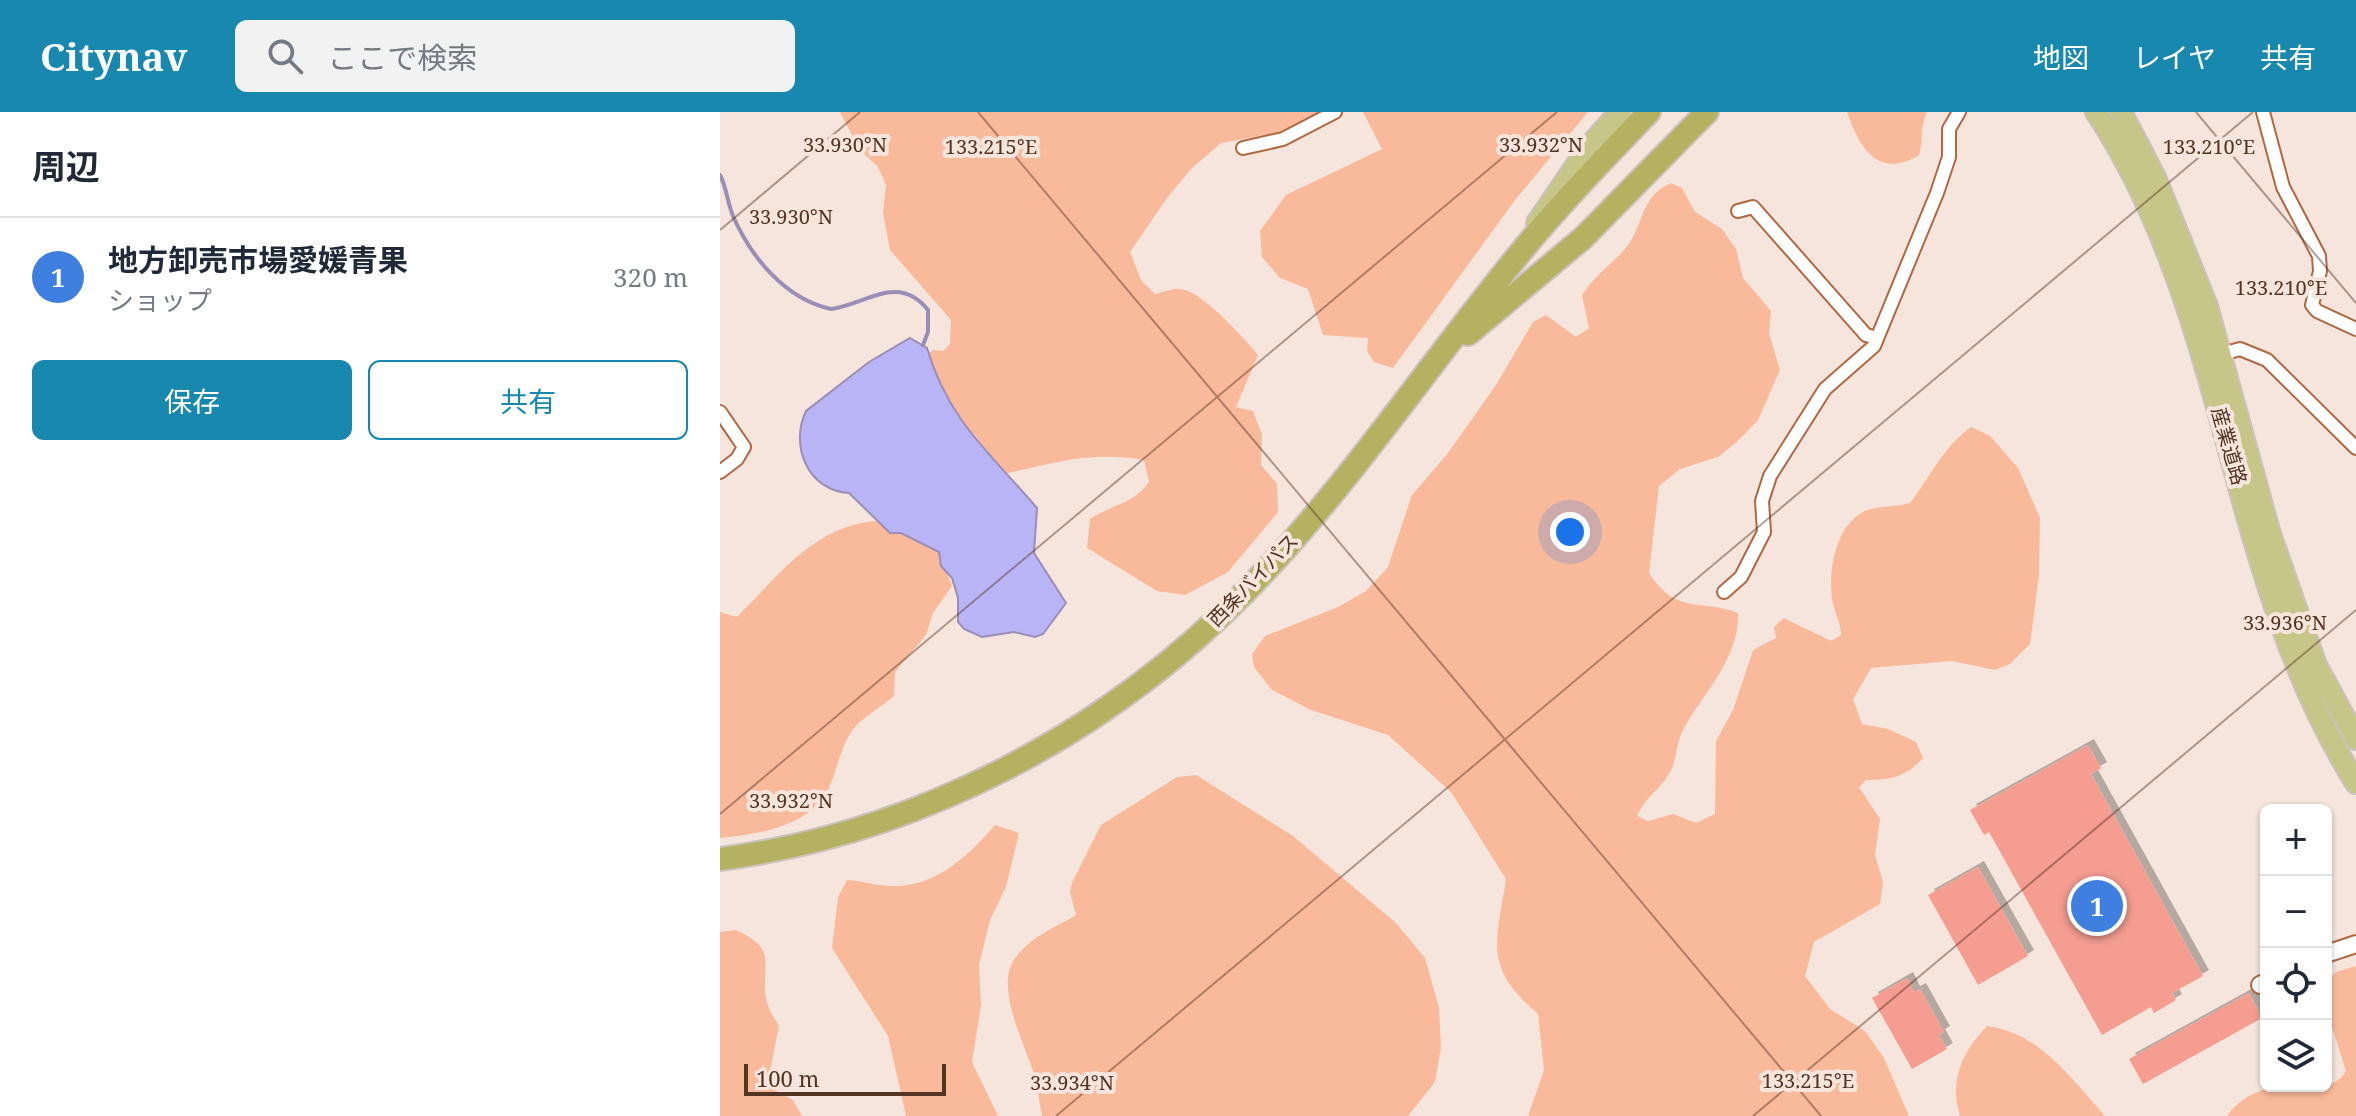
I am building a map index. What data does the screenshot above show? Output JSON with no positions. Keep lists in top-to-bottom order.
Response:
{
  "streets": {
    "highway": ["西条バイパス"],
    "main road": ["産業道路"]
  },
  "scale_bar": "100 m",
  "page": {
    "header": "Citynav",
    "search": "ここで検索",
    "nav": ["地図", "レイヤ", "共有"],
    "heading": "周辺",
    "list": [
      {
        "mark": "1",
        "name": "地方卸売市場愛媛青果",
        "note": "ショップ",
        "value": "320 m"
      }
    ],
    "buttons": ["保存", "共有"],
    "map_buttons": ["+", "−"],
    "pins": "1",
    "scale": "100 m"
  },
  "coordinates": [
    "33.930°N",
    "33.932°N",
    "133.215°E",
    "133.210°E",
    "33.936°N",
    "33.934°N"
  ]
}
